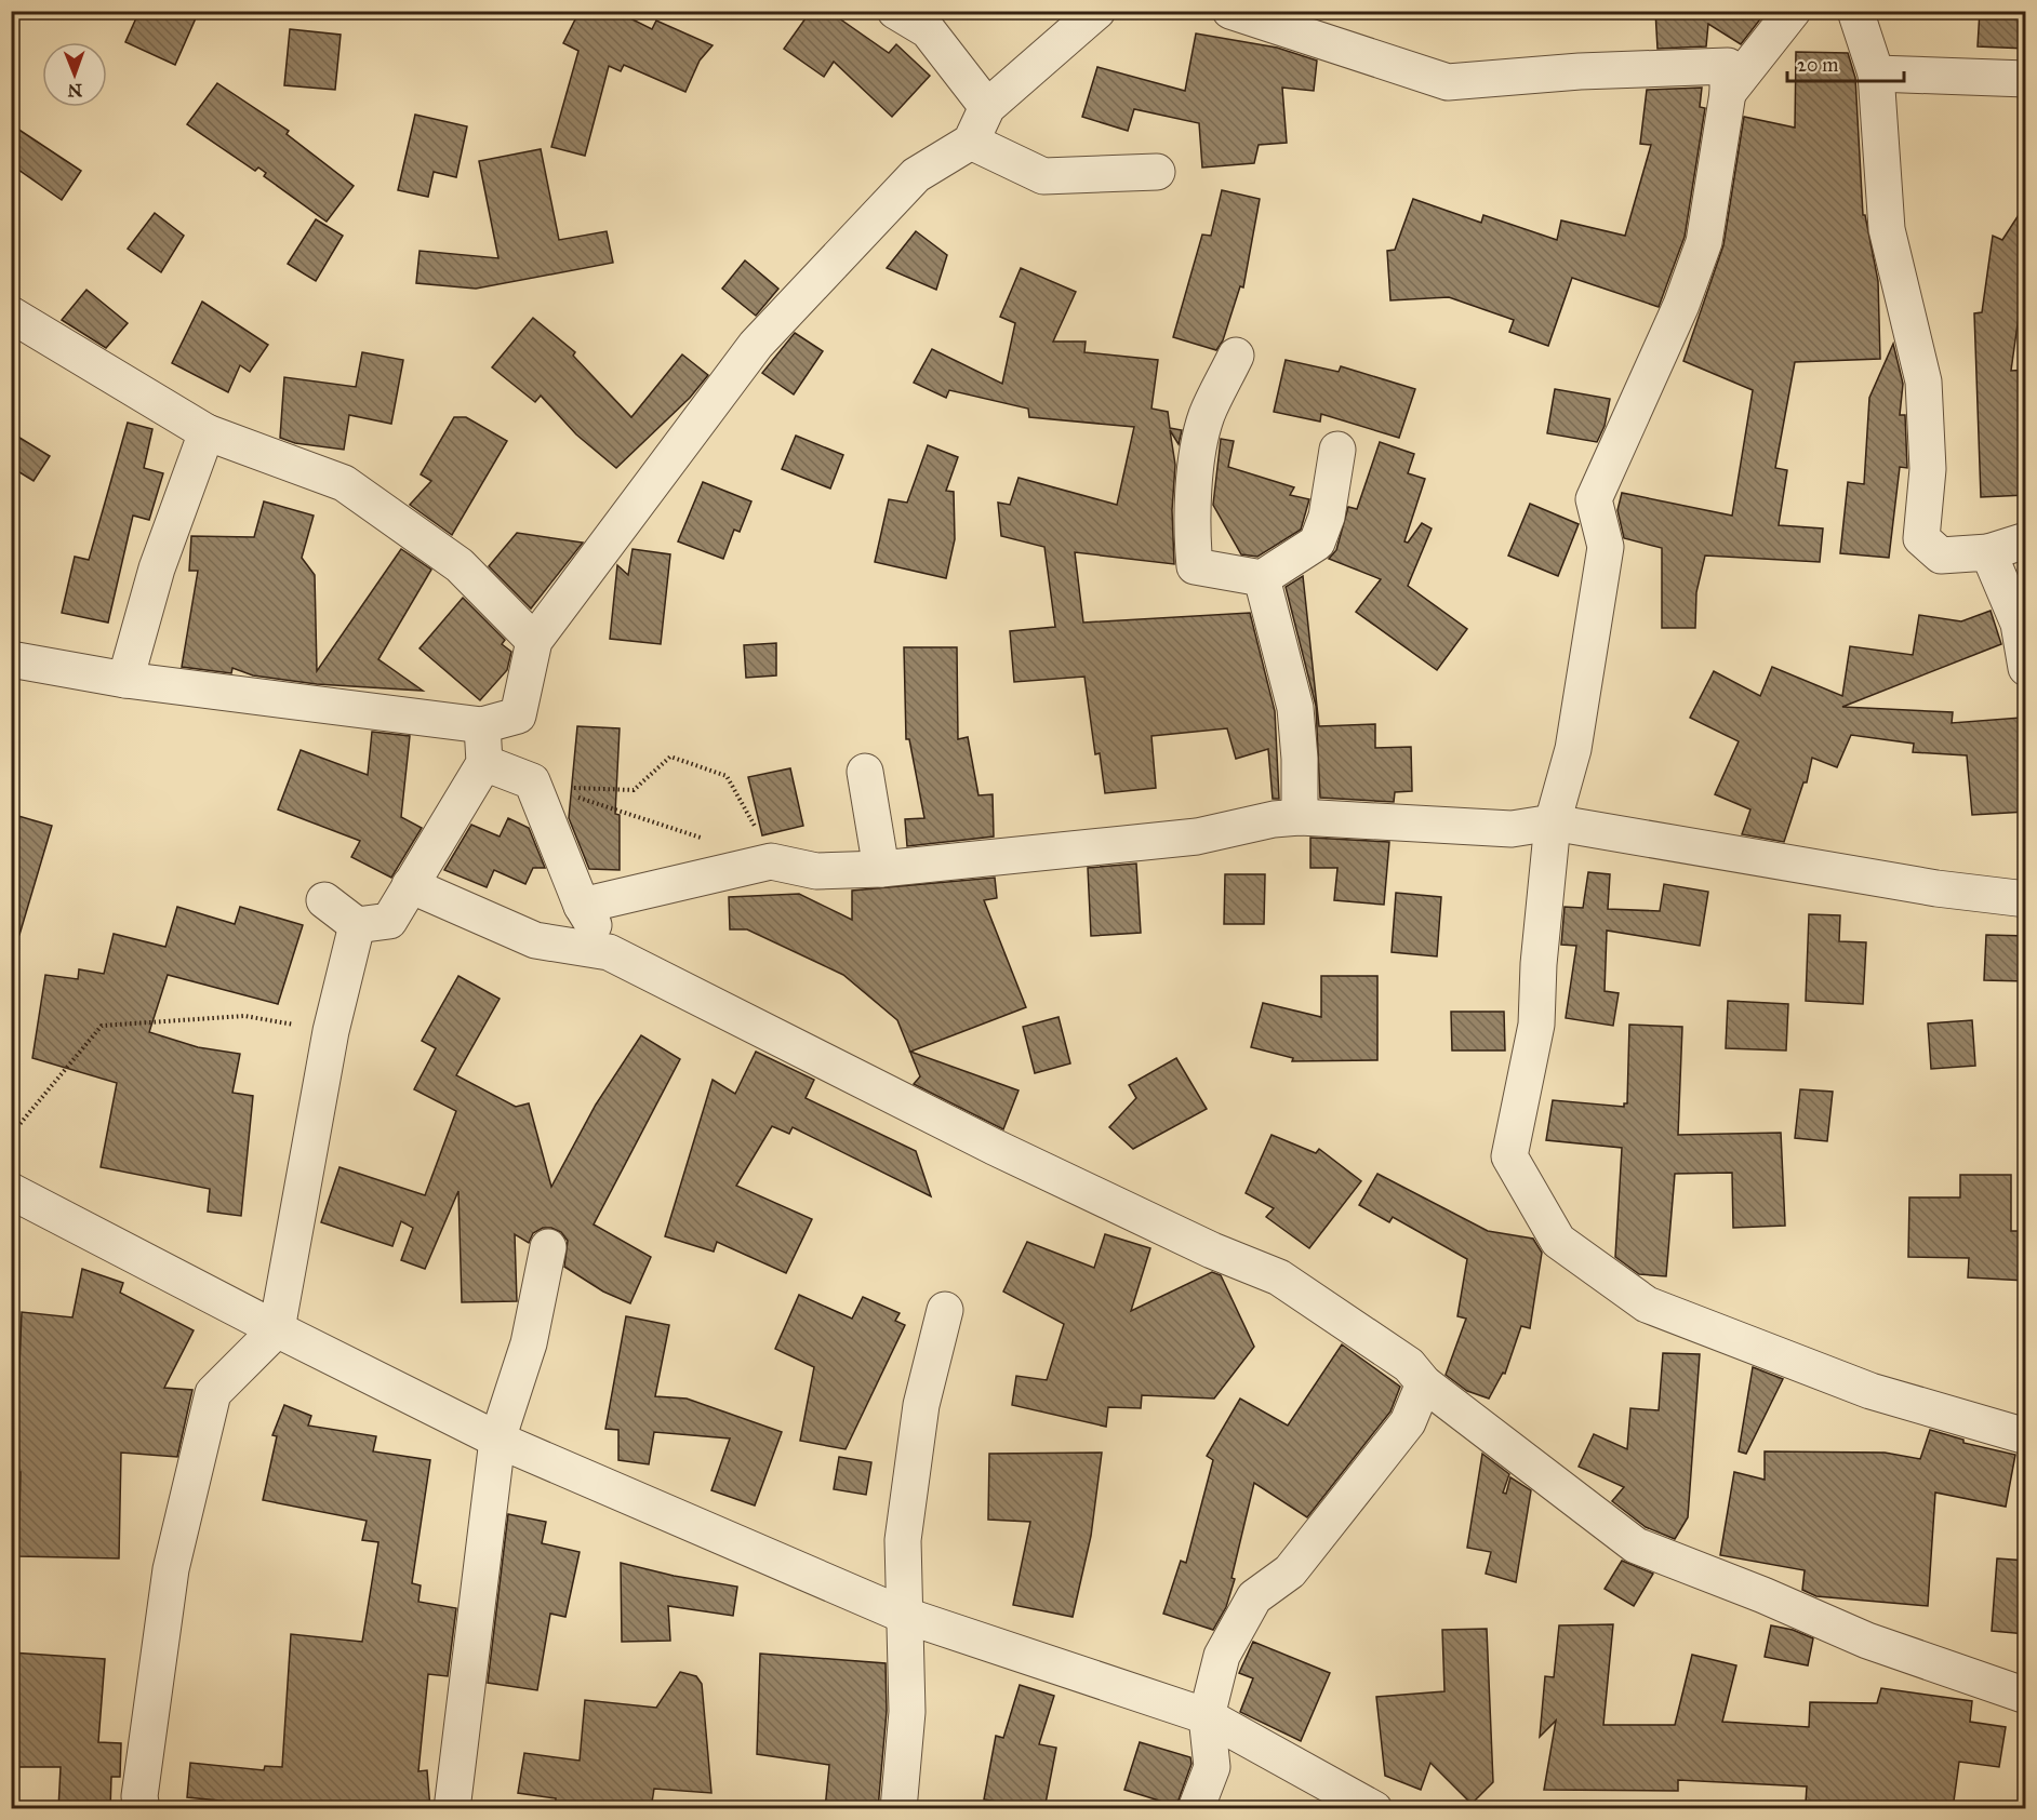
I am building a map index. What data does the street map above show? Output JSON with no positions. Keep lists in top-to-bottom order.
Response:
{
  "scale_bar": "20 m",
  "north": "bottom"
}
